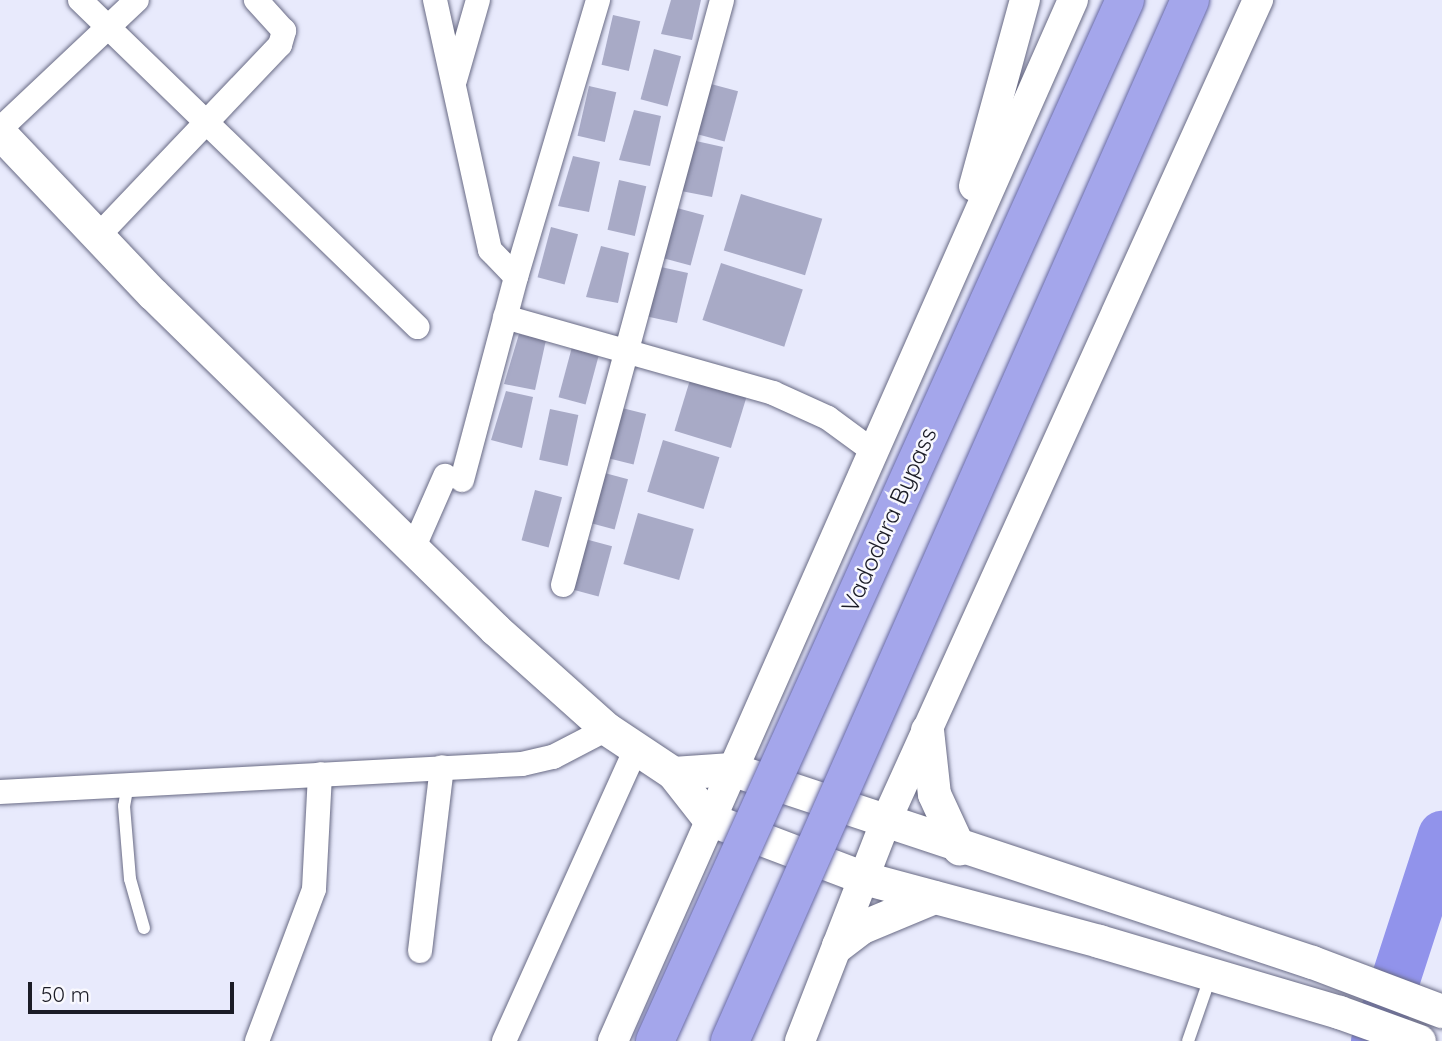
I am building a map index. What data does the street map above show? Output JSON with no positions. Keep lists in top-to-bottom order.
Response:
{
  "streets": {
    "highway": ["Vadodara Bypass"]
  },
  "scale_bar": "50 m"
}
